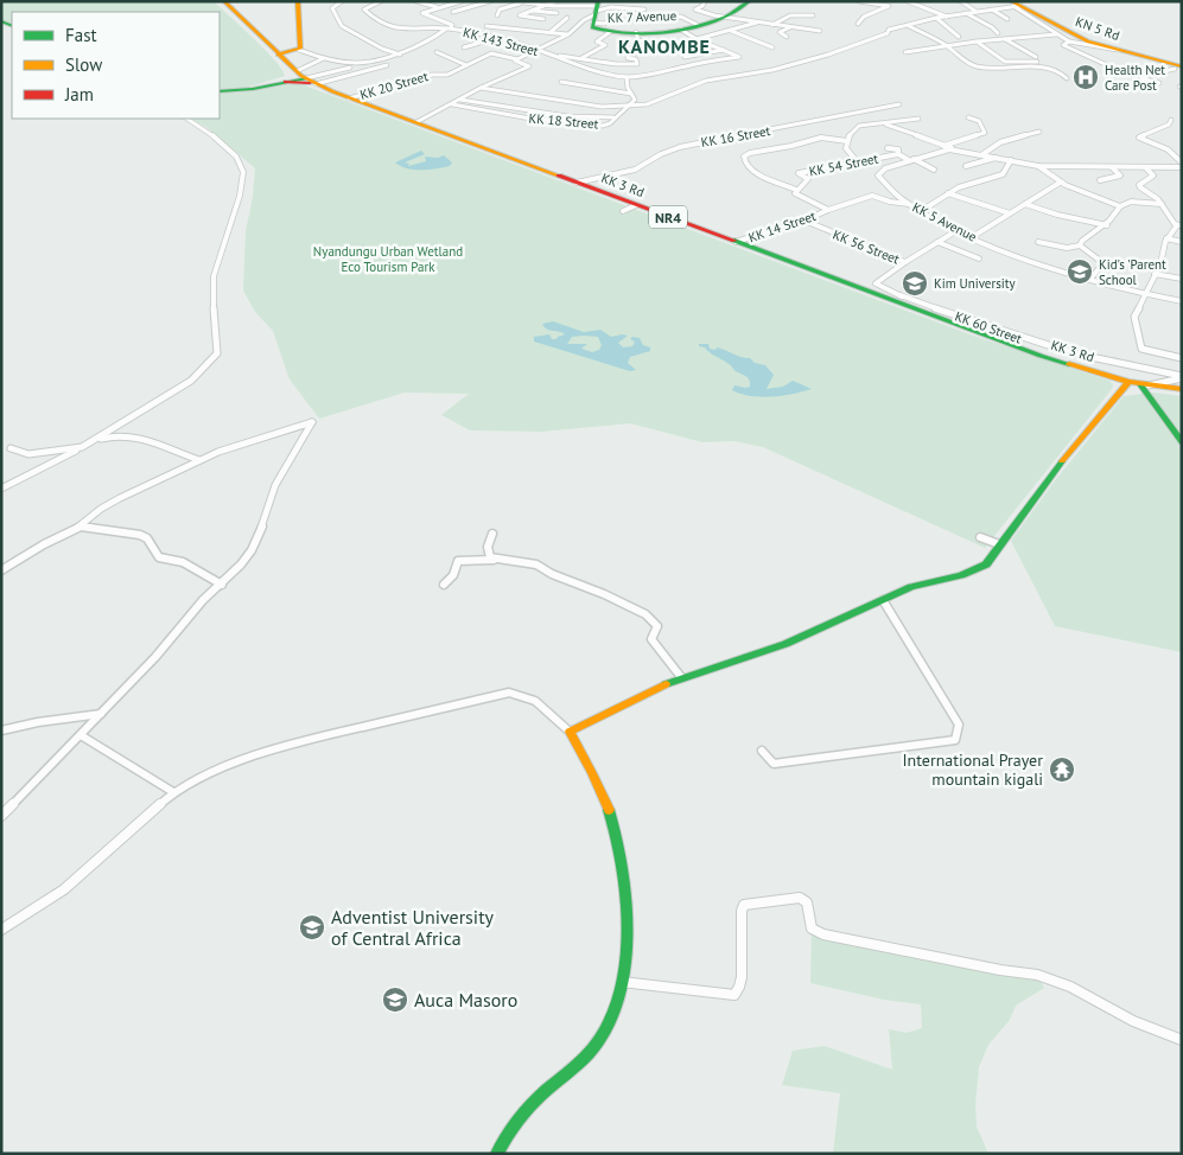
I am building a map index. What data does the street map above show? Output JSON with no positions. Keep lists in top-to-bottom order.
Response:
{
  "streets": {
    "main road": [
      "KK 7 Avenue",
      "KN 5 Rd",
      "KK 3 Rd",
      "NR4"
    ],
    "street": [
      "KK 143 Street",
      "KK 20 Street",
      "KK 18 Street",
      "KK 16 Street",
      "KK 54 Street",
      "KK 5 Avenue",
      "KK 14 Street",
      "KK 56 Street",
      "KK 60 Street"
    ]
  },
  "crossings": [
    ["KK 20 Street", "KK 3 Rd"],
    ["KK 16 Street", "KK 3 Rd"],
    ["KK 54 Street", "KK 14 Street"],
    ["KK 3 Rd", "NR4"],
    ["KK 3 Rd", "KK 14 Street"],
    ["KK 5 Avenue", "KK 56 Street"],
    ["KK 14 Street", "KK 56 Street"]
  ],
  "districts": ["KANOMBE"],
  "parks": ["Nyandungu Urban Wetland Eco Tourism Park"],
  "places": {
    "hospital": ["Health Net Care Post"],
    "school or university": [
      "Kid's 'Parent School",
      "Kim University",
      "Adventist University of Central Africa",
      "Auca Masoro"
    ],
    "temple": ["International Prayer mountain kigali"]
  },
  "legend": ["Fast", "Slow", "Jam"]
}
